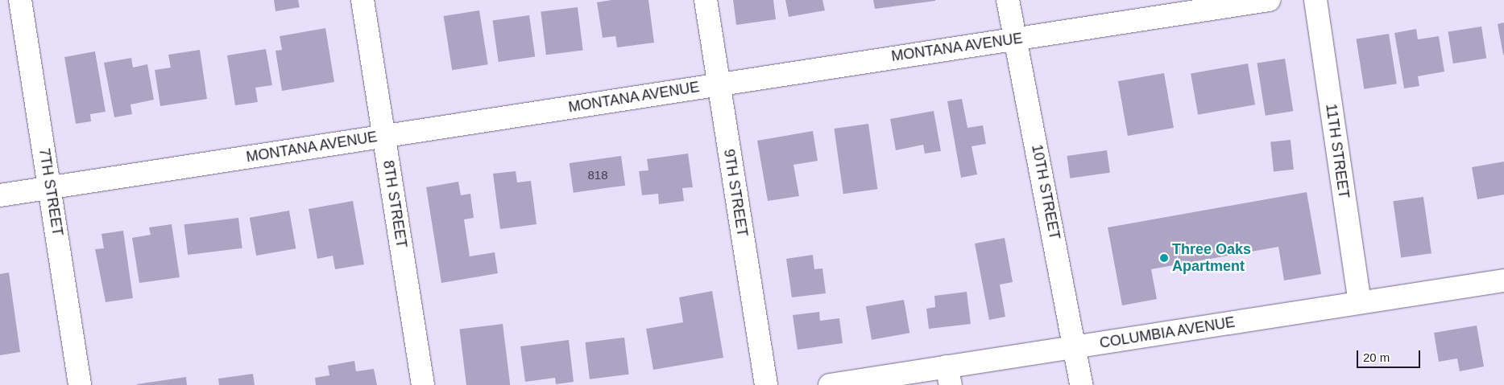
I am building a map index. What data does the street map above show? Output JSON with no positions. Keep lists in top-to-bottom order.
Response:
{
  "streets": {
    "street": [
      "MONTANA AVENUE",
      "11TH STREET",
      "7TH STREET",
      "10TH STREET",
      "9TH STREET",
      "8TH STREET",
      "COLUMBIA AVENUE"
    ]
  },
  "crossings": [
    ["MONTANA AVENUE", "7TH STREET"],
    ["MONTANA AVENUE", "10TH STREET"],
    ["MONTANA AVENUE", "9TH STREET"],
    ["MONTANA AVENUE", "8TH STREET"],
    ["11TH STREET", "COLUMBIA AVENUE"],
    ["10TH STREET", "COLUMBIA AVENUE"]
  ],
  "places": ["Three Oaks Apartment"],
  "house_numbers": ["818"],
  "scale_bar": "20 m"
}
